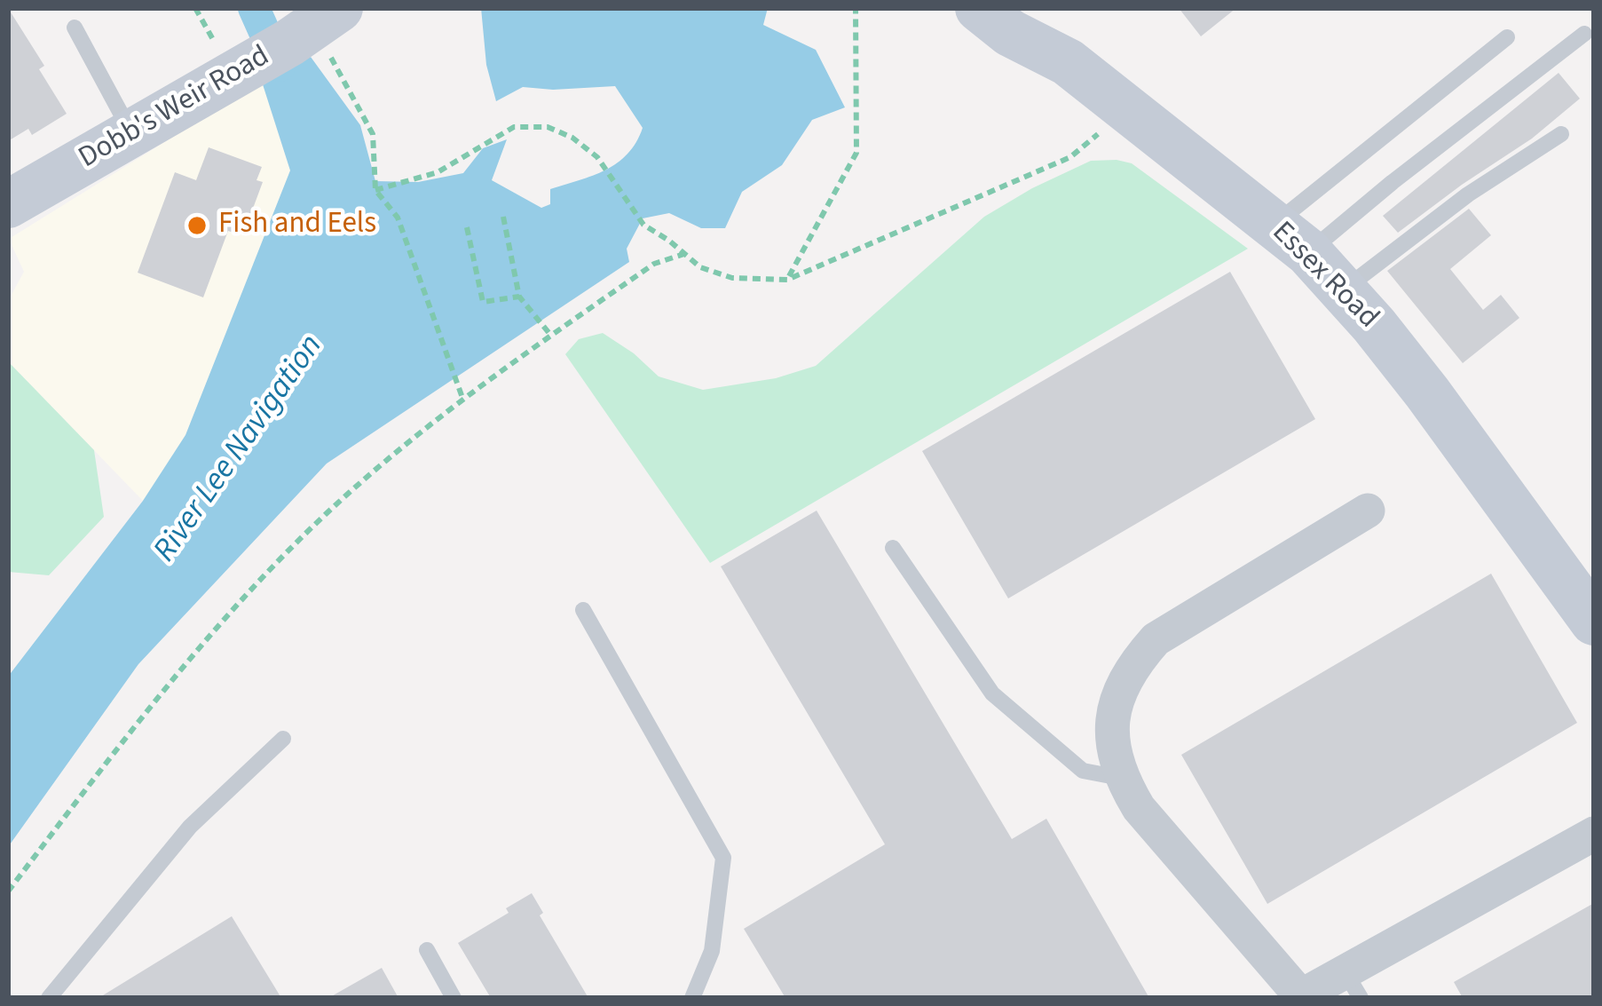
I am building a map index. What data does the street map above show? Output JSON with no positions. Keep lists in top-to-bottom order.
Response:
{
  "streets": {
    "street": ["Dobb's Weir Road", "Essex Road"]
  },
  "water": ["River Lee Navigation"],
  "places": ["Fish and Eels"]
}
